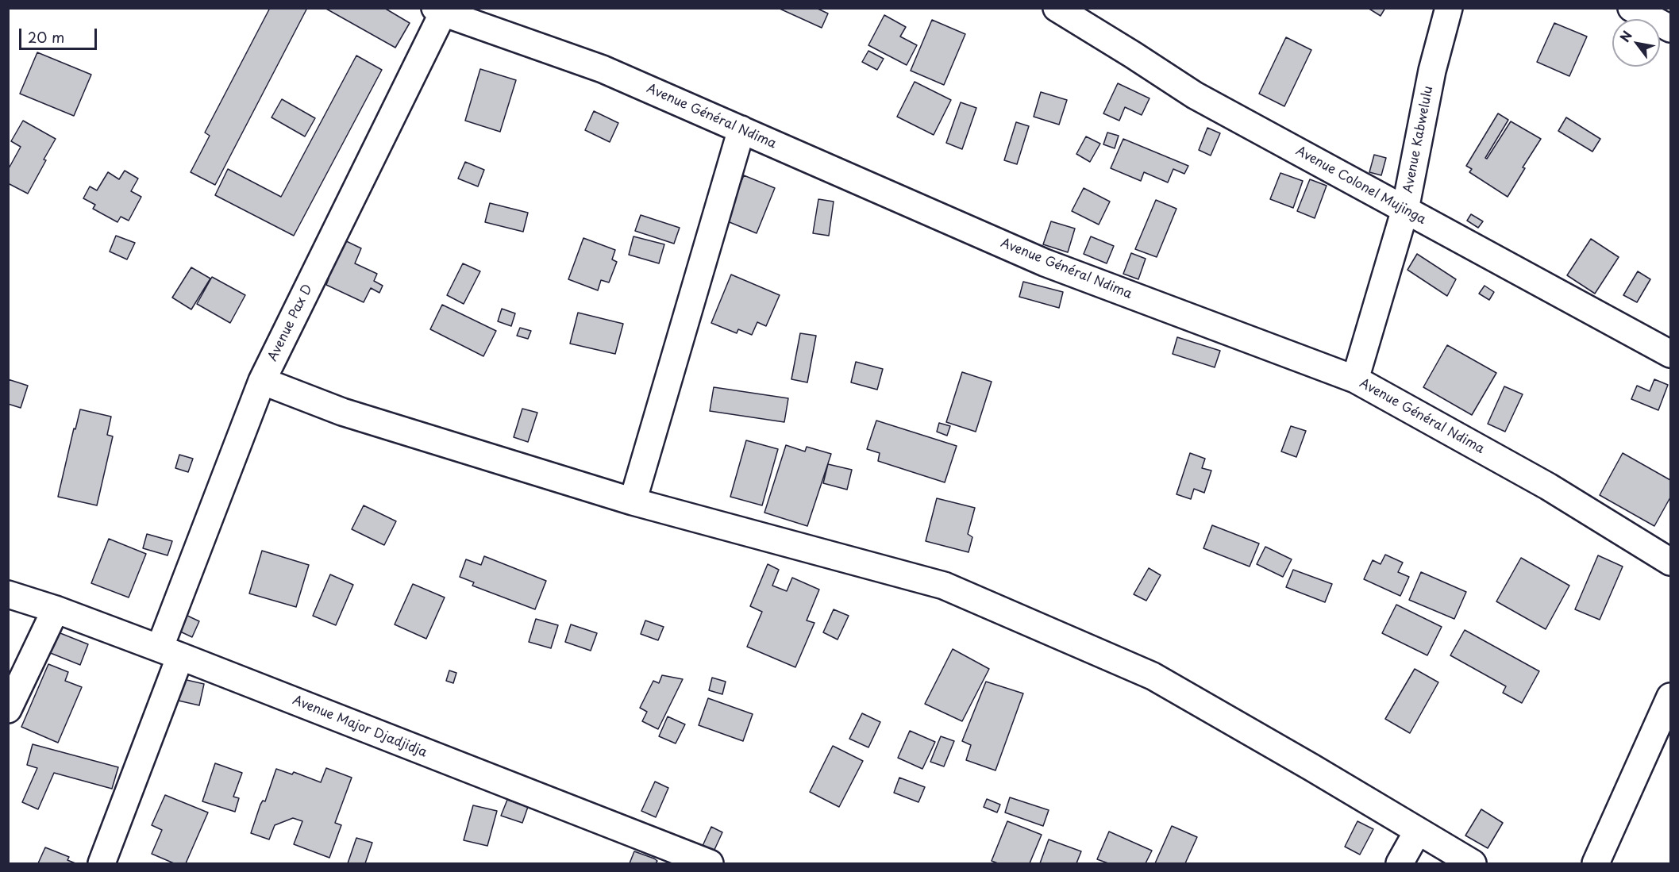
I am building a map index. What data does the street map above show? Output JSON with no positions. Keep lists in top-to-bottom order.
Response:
{
  "streets": {
    "street": [
      "Avenue Général Ndima",
      "Avenue Kabwelulu",
      "Avenue Colonel Mujinga",
      "Avenue Pax D",
      "Avenue Major Djadjidja"
    ]
  },
  "crossings": [
    ["Avenue Général Ndima", "Avenue Kabwelulu"],
    ["Avenue Général Ndima", "Avenue Pax D"],
    ["Avenue Kabwelulu", "Avenue Colonel Mujinga"],
    ["Avenue Pax D", "Avenue Major Djadjidja"]
  ],
  "scale_bar": "20 m",
  "north": "top left"
}
